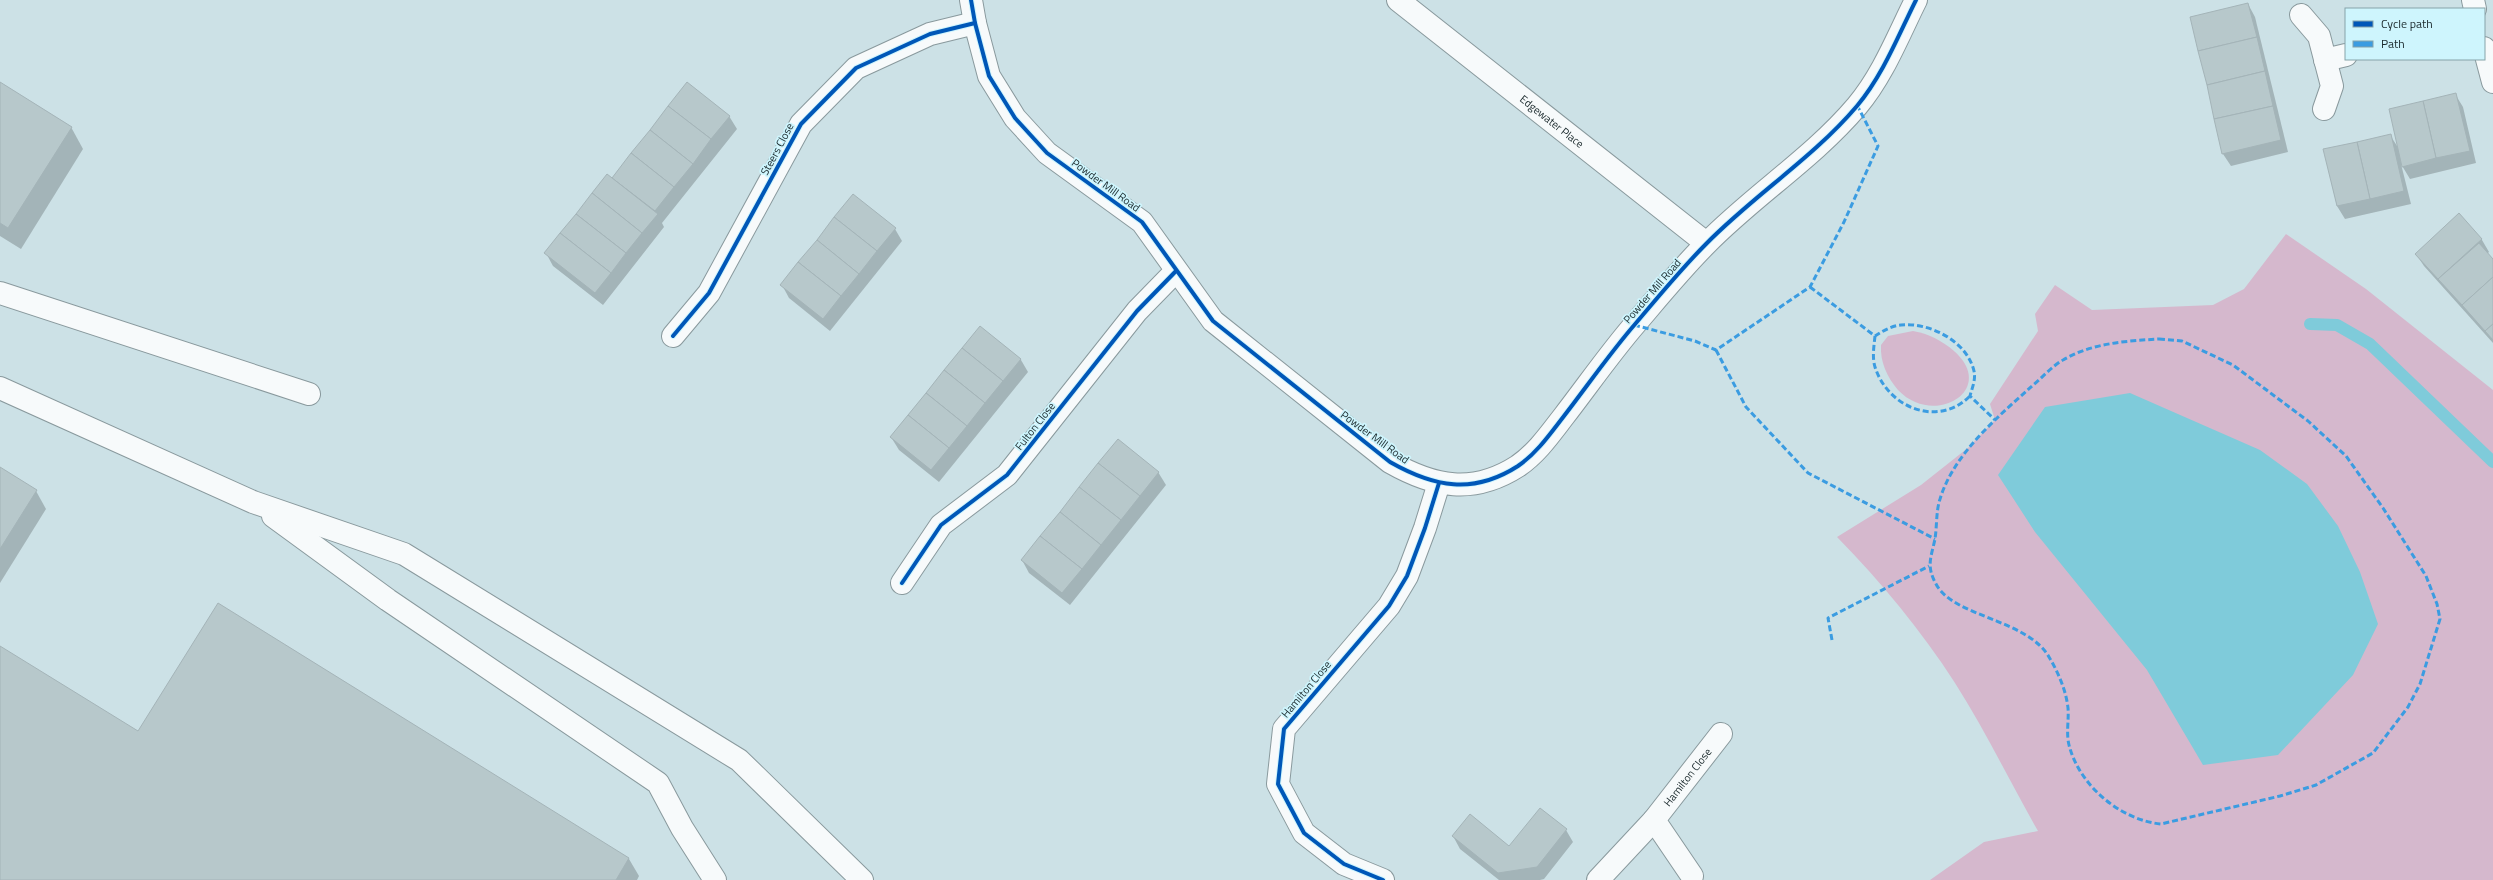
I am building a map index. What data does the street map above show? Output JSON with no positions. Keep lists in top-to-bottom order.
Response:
{
  "streets": {
    "street": [
      "Edgewater Place",
      "Steers Close",
      "Powder Mill Road",
      "Fulton Close",
      "Hamilton Close"
    ]
  },
  "crossings": [
    ["Edgewater Place", "Powder Mill Road"],
    ["Steers Close", "Powder Mill Road"],
    ["Powder Mill Road", "Fulton Close"],
    ["Powder Mill Road", "Hamilton Close"]
  ],
  "legend": ["Cycle path", "Path"]
}
